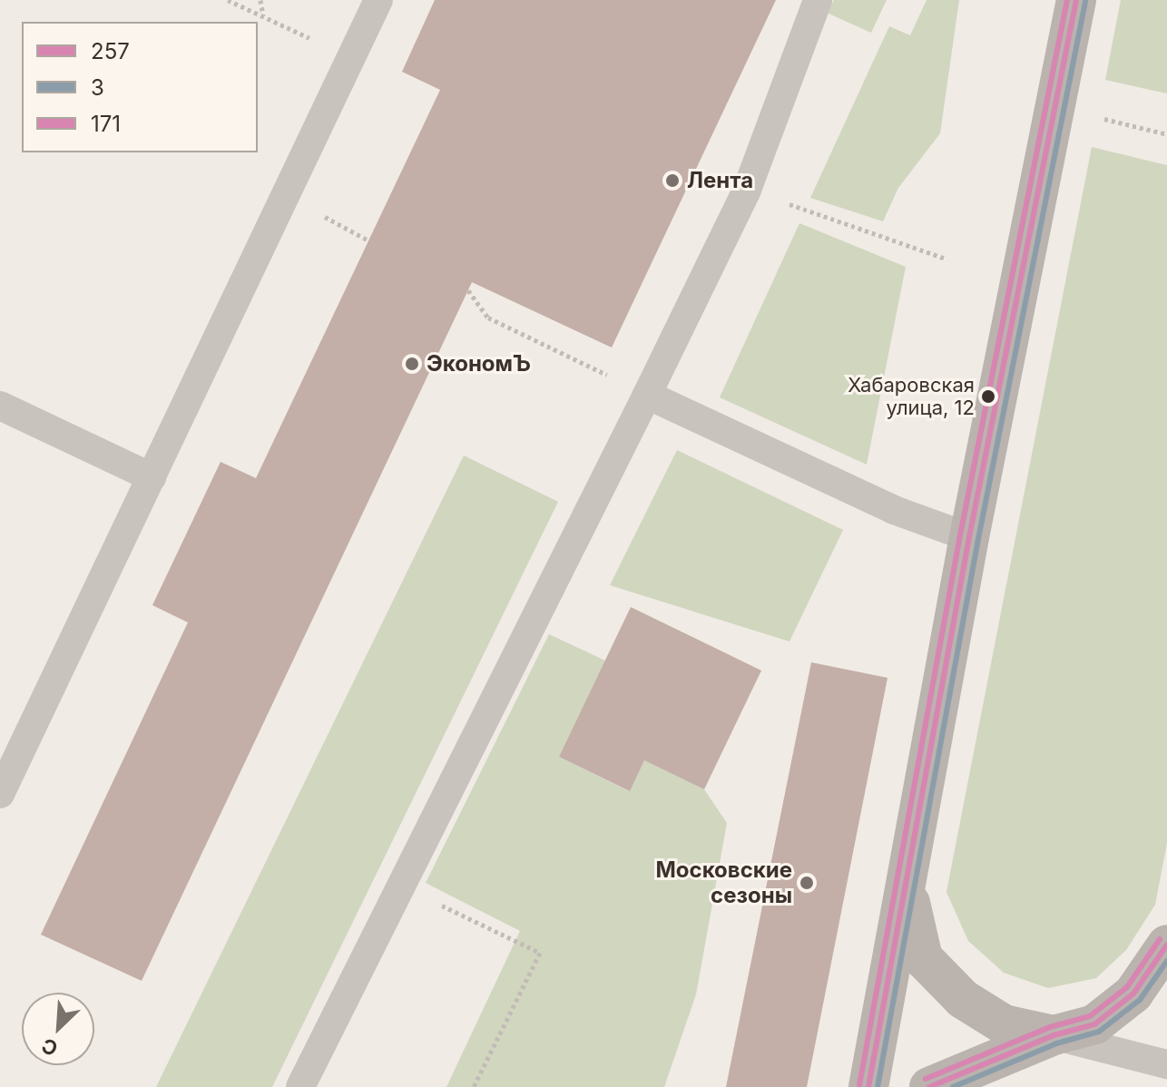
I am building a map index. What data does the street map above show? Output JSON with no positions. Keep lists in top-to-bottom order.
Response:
{
  "places": [
    "Лента",
    "ЭкономЪ",
    "Хабаровская улица, 12",
    "Московские сезоны"
  ],
  "lines": ["transit line 257", "transit line 171", "transit line 3"],
  "legend": ["257", "3", "171"],
  "north": "bottom left"
}
